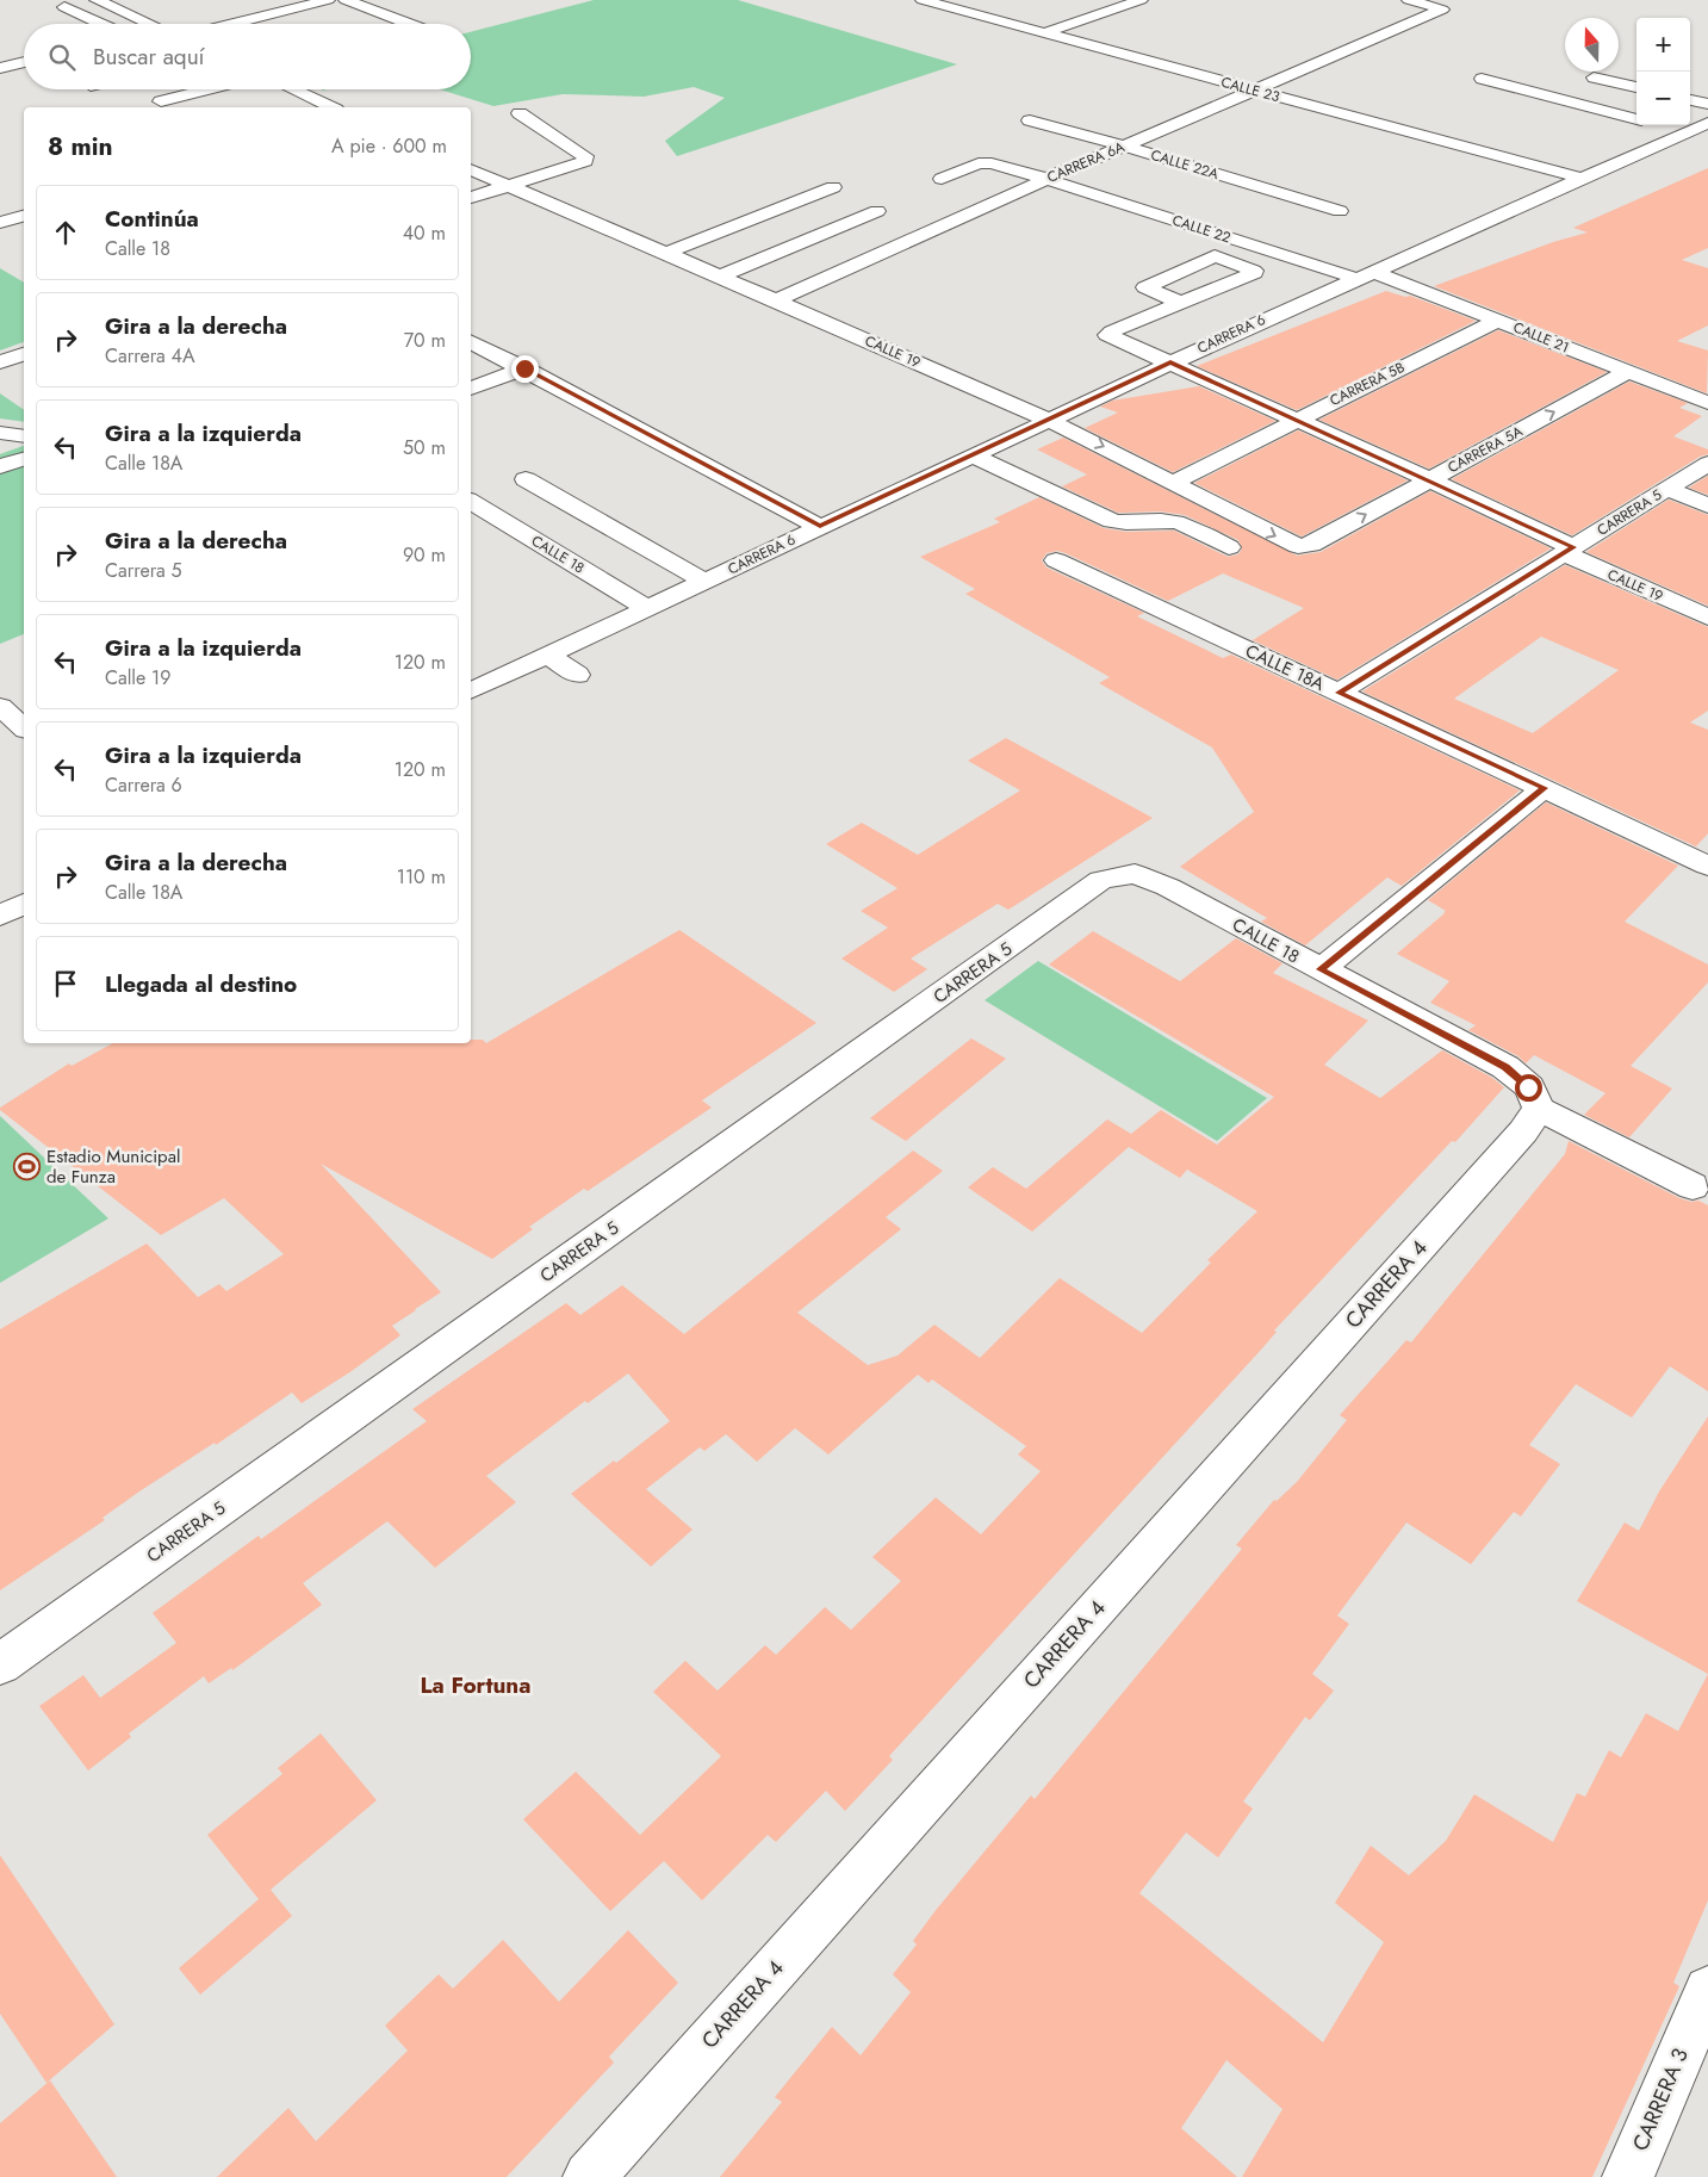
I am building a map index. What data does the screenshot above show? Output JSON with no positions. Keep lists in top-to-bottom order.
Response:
{
  "streets": {
    "street": [
      "CALLE 23",
      "CARRERA 6A",
      "CALLE 22A",
      "CALLE 22",
      "CARRERA 6",
      "CALLE 21",
      "CALLE 19",
      "CARRERA 5B",
      "CARRERA 5A",
      "CARRERA 5",
      "CALLE 18",
      "CALLE 18A",
      "CARRERA 4",
      "CARRERA 3"
    ]
  },
  "crossings": [
    ["CALLE 23", "CARRERA 6A"],
    ["CALLE 23", "CARRERA 6"],
    ["CARRERA 6A", "CALLE 22A"],
    ["CARRERA 6A", "CALLE 22"],
    ["CARRERA 6A", "CALLE 19"],
    ["CALLE 22", "CARRERA 6"],
    ["CALLE 22", "CALLE 21"],
    ["CARRERA 6", "CALLE 21"],
    ["CARRERA 6", "CALLE 19"],
    ["CARRERA 6", "CALLE 18"],
    ["CALLE 21", "CARRERA 5B"],
    ["CALLE 21", "CARRERA 5A"],
    ["CALLE 19", "CARRERA 5B"],
    ["CALLE 19", "CARRERA 5A"],
    ["CALLE 19", "CARRERA 5"],
    ["CARRERA 5", "CALLE 18"],
    ["CARRERA 5", "CALLE 18A"],
    ["CALLE 18", "CARRERA 4"]
  ],
  "one_way": ["CARRERA 5A"],
  "districts": ["La Fortuna"],
  "places": {
    "sports": ["Estadio Municipal de Funza"]
  },
  "north": "top",
  "page": {
    "map_buttons": ["+", "−"],
    "search": "Buscar aquí",
    "heading": ["8 min", "A pie · 600 m"],
    "list": [
      ["Continúa", "Calle 18", "40 m"],
      ["Gira a la derecha", "Carrera 4A", "70 m"],
      ["Gira a la izquierda", "Calle 18A", "50 m"],
      ["Gira a la derecha", "Carrera 5", "90 m"],
      ["Gira a la izquierda", "Calle 19", "120 m"],
      ["Gira a la izquierda", "Carrera 6", "120 m"],
      ["Gira a la derecha", "Calle 18A", "110 m"],
      "Llegada al destino"
    ]
  }
}
